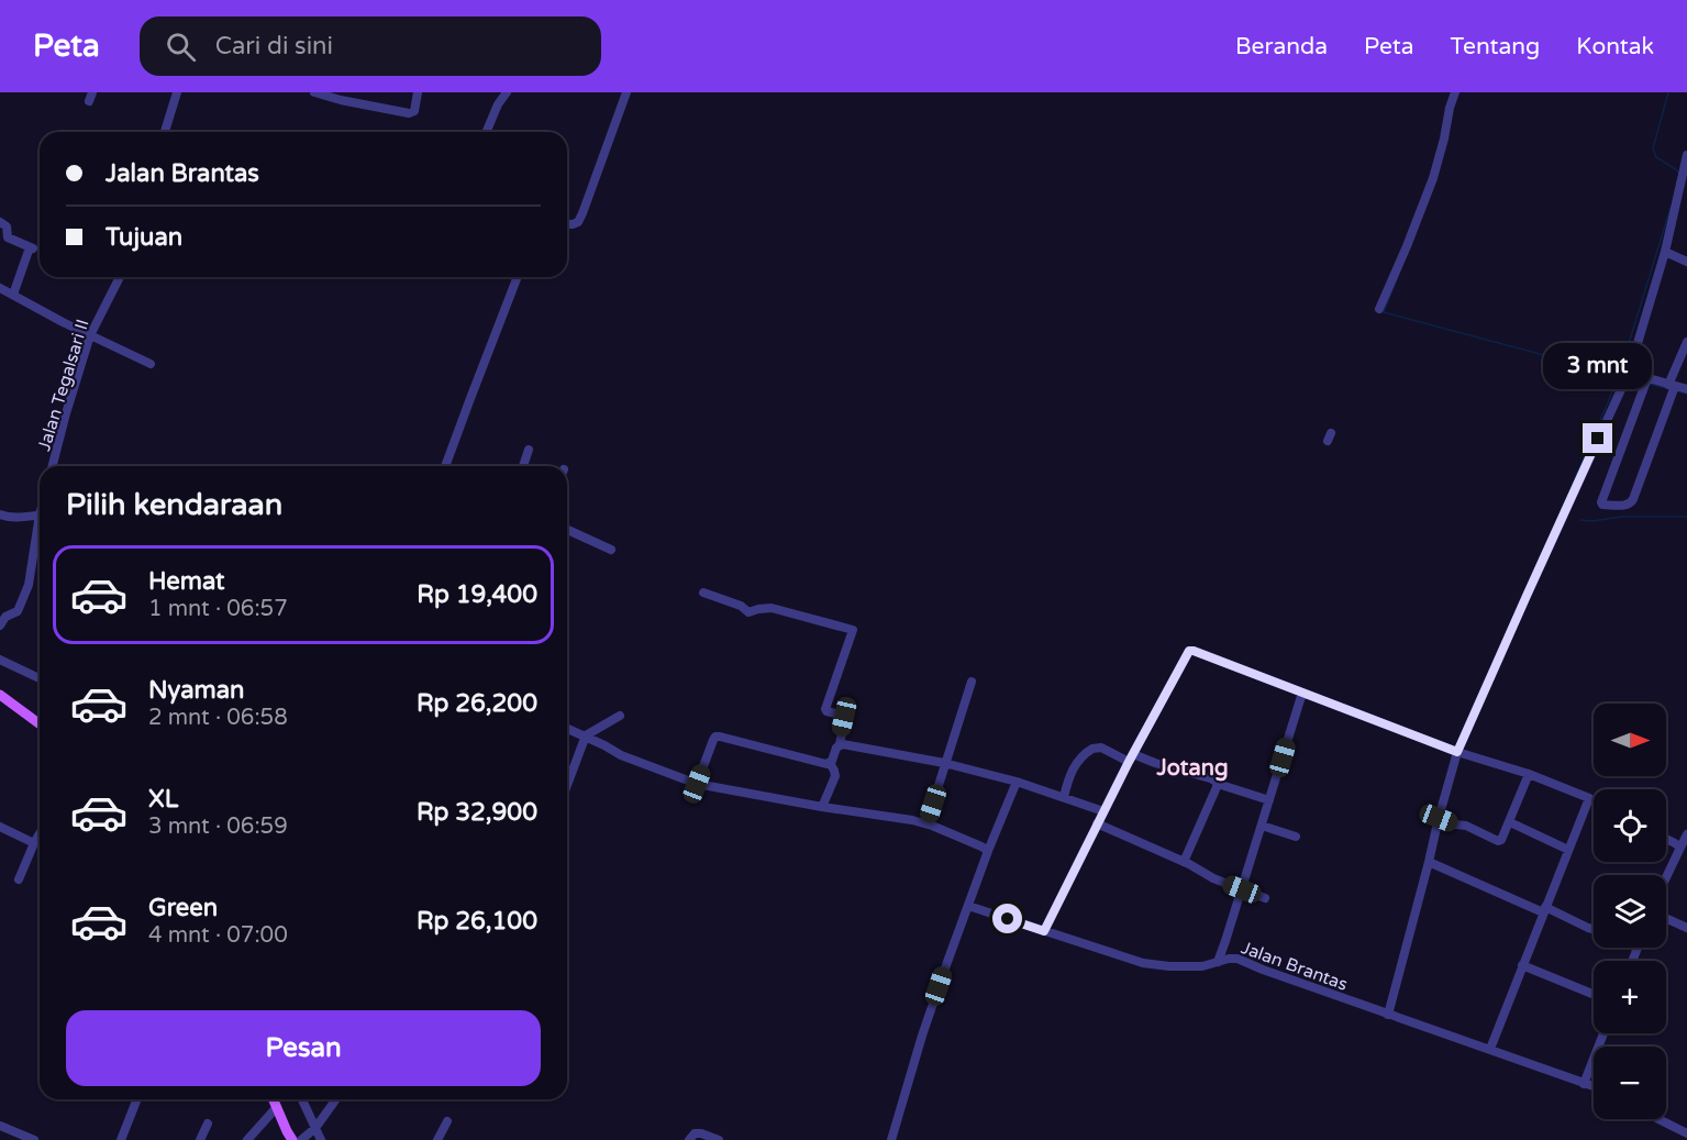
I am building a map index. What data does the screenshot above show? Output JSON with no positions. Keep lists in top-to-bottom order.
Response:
{
  "streets": {
    "street": ["Jalan Tegalsari II", "Jalan Brantas"]
  },
  "districts": ["Jotang"],
  "north": "right",
  "page": {
    "header": "Peta",
    "search": "Cari di sini",
    "nav": [
      "Beranda",
      "Peta",
      "Tentang",
      "Kontak"
    ],
    "banner": ["Jalan Brantas", "Tujuan"],
    "bubble": "3 mnt",
    "heading": "Pilih kendaraan",
    "list": [
      {
        "name": "Hemat",
        "note": "1 mnt · 06:57",
        "value": "Rp 19,400"
      },
      {
        "name": "Nyaman",
        "note": "2 mnt · 06:58",
        "value": "Rp 26,200"
      },
      {
        "name": "XL",
        "note": "3 mnt · 06:59",
        "value": "Rp 32,900"
      },
      {
        "name": "Green",
        "note": "4 mnt · 07:00",
        "value": "Rp 26,100"
      }
    ],
    "map_buttons": ["+", "−"],
    "buttons": "Pesan"
  }
}
